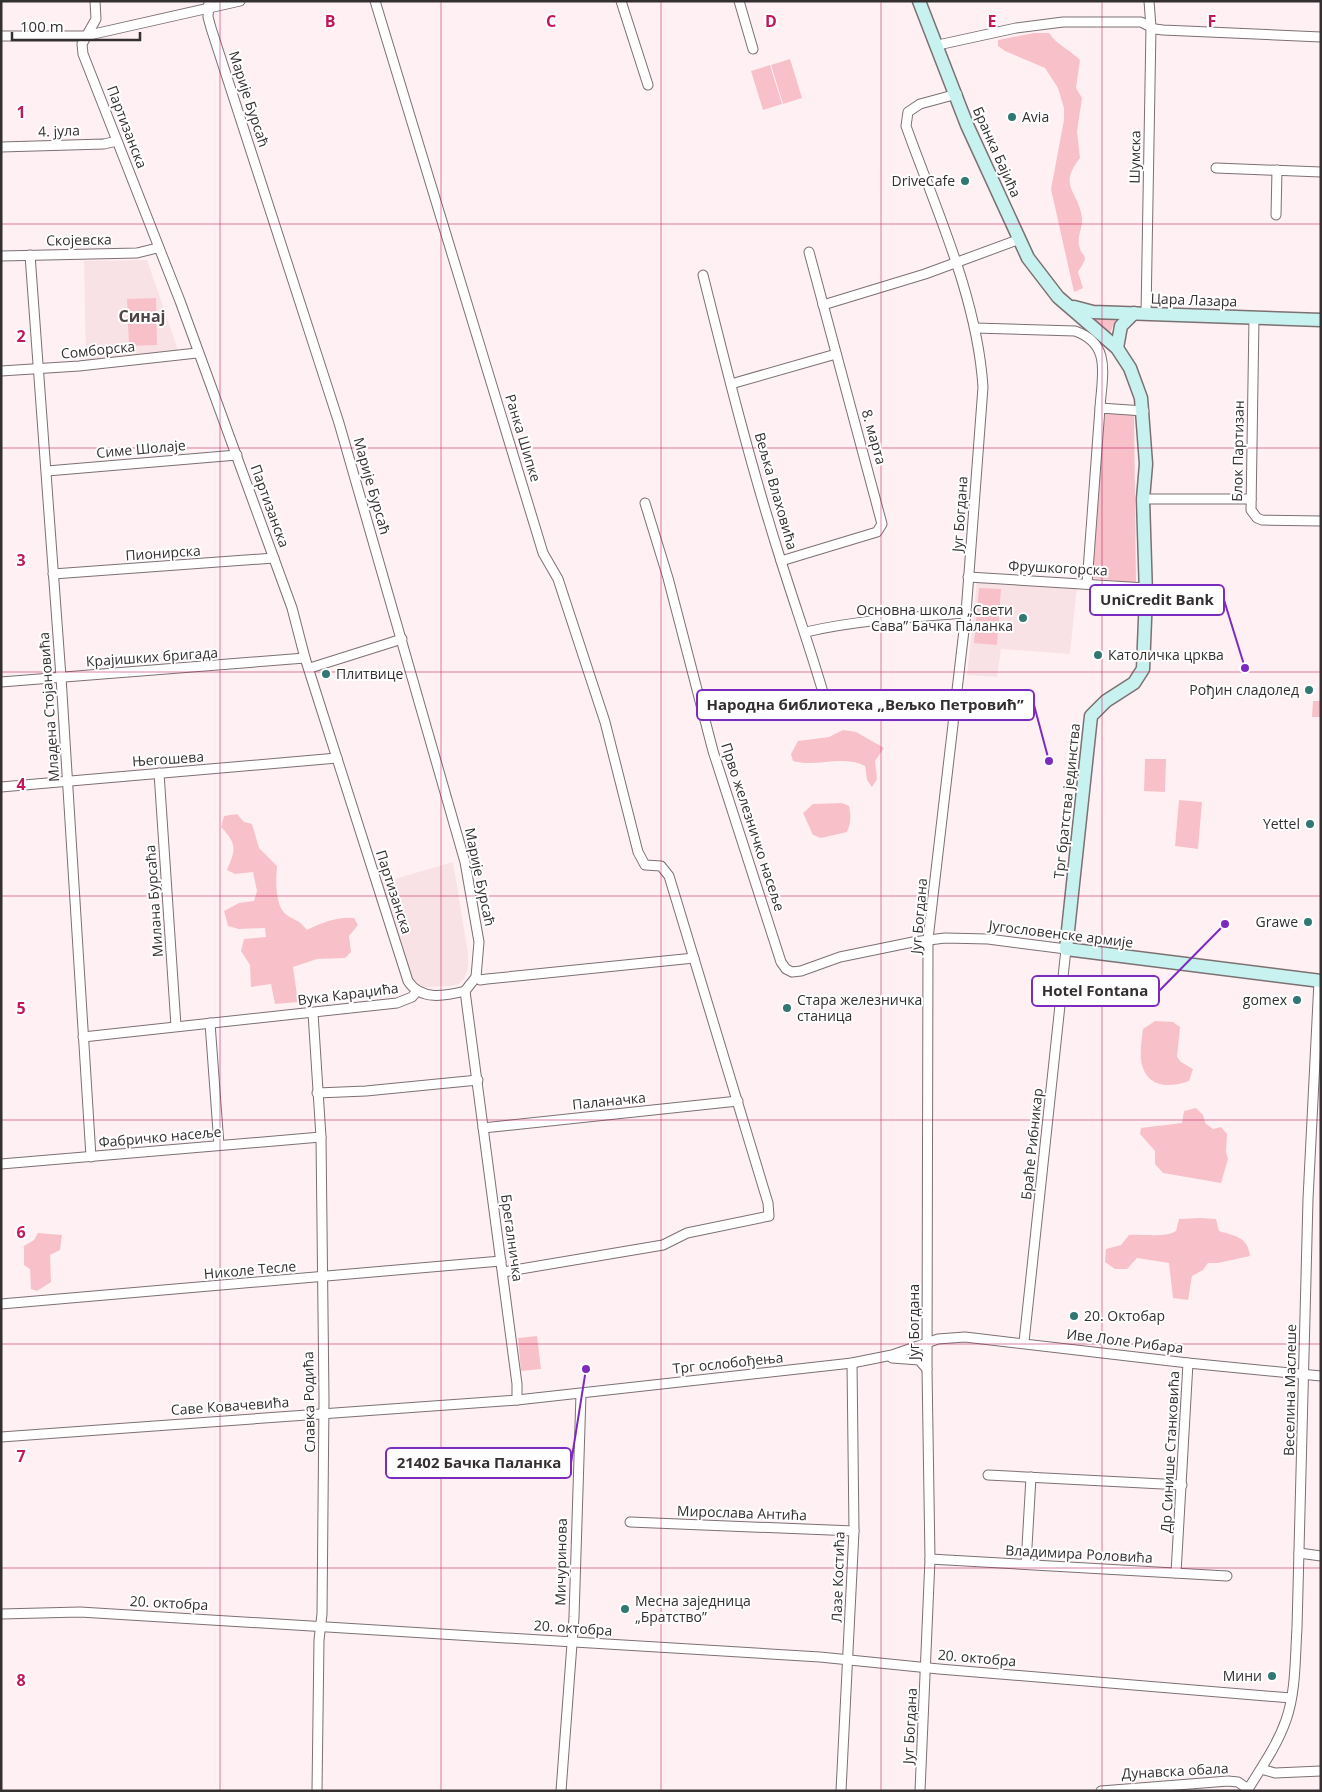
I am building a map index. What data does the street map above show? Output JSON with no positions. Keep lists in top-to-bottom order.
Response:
{
  "streets": {
    "street": [
      "Марије Бурсаћ",
      "Партизанска",
      "4. јула",
      "Бранка Бајића",
      "Шумска",
      "Скојевска",
      "Цара Лазара",
      "Сомборска",
      "8. марта",
      "Ранка Шипке",
      "Симе Шолаје",
      "Блок Партизан",
      "Вељка Влаховића",
      "Југ Богдана",
      "Пионирска",
      "Фрушкогорска",
      "Крајишких бригада",
      "Младена Стојановића",
      "Његошева",
      "Трг братства јединства",
      "Прво железничко насеље",
      "Милана Бурсаћа",
      "Југословенске армије",
      "Вука Караџића",
      "Паланачка",
      "Фабричко насеље",
      "Браће Рибникар",
      "Брегалничка",
      "Николе Тесле",
      "Иве Лоле Рибара",
      "Трг ослобођења",
      "Веселина Маслеше",
      "Славка Родића",
      "Саве Ковачевића",
      "Др Синише Станковића",
      "Мирослава Антића",
      "Владимира Роловића",
      "Мичуринова",
      "Лазе Костића",
      "20. октобра",
      "Дунавска обала"
    ]
  },
  "crossings": [
    ["Партизанска", "4. јула"],
    ["Партизанска", "Скојевска"],
    ["Партизанска", "Сомборска"],
    ["Партизанска", "Симе Шолаје"],
    ["Партизанска", "Пионирска"],
    ["Партизанска", "Крајишких бригада"],
    ["Партизанска", "Његошева"],
    ["Партизанска", "Вука Караџића"],
    ["Бранка Бајића", "Цара Лазара"],
    ["Бранка Бајића", "Југ Богдана"],
    ["Бранка Бајића", "Трг братства јединства"],
    ["Шумска", "Цара Лазара"],
    ["Скојевска", "Младена Стојановића"],
    ["Цара Лазара", "Блок Партизан"],
    ["Цара Лазара", "Трг братства јединства"],
    ["Сомборска", "Младена Стојановића"],
    ["8. марта", "Вељка Влаховића"],
    ["Симе Шолаје", "Младена Стојановића"],
    ["Југ Богдана", "Фрушкогорска"],
    ["Југ Богдана", "Југословенске армије"],
    ["Југ Богдана", "Иве Лоле Рибара"],
    ["Југ Богдана", "Трг ослобођења"],
    ["Југ Богдана", "Владимира Роловића"],
    ["Југ Богдана", "20. октобра"],
    ["Пионирска", "Младена Стојановића"],
    ["Фрушкогорска", "Трг братства јединства"],
    ["Крајишких бригада", "Младена Стојановића"],
    ["Младена Стојановића", "Његошева"],
    ["Младена Стојановића", "Вука Караџића"],
    ["Младена Стојановића", "Фабричко насеље"],
    ["Његошева", "Милана Бурсаћа"],
    ["Трг братства јединства", "Југословенске армије"],
    ["Трг братства јединства", "Браће Рибникар"],
    ["Прво железничко насеље", "Југословенске армије"],
    ["Милана Бурсаћа", "Вука Караџића"],
    ["Југословенске армије", "Браће Рибникар"],
    ["Југословенске армије", "Веселина Маслеше"],
    ["Вука Караџића", "Брегалничка"],
    ["Вука Караџића", "Славка Родића"],
    ["Паланачка", "Брегалничка"],
    ["Фабричко насеље", "Славка Родића"],
    ["Браће Рибникар", "Иве Лоле Рибара"],
    ["Брегалничка", "Николе Тесле"],
    ["Брегалничка", "Саве Ковачевића"],
    ["Николе Тесле", "Славка Родића"],
    ["Иве Лоле Рибара", "Трг ослобођења"],
    ["Иве Лоле Рибара", "Веселина Маслеше"],
    ["Иве Лоле Рибара", "Др Синише Станковића"],
    ["Трг ослобођења", "Саве Ковачевића"],
    ["Трг ослобођења", "Мичуринова"],
    ["Трг ослобођења", "Лазе Костића"],
    ["Веселина Маслеше", "20. октобра"],
    ["Веселина Маслеше", "Дунавска обала"],
    ["Славка Родића", "Саве Ковачевића"],
    ["Славка Родића", "20. октобра"],
    ["Саве Ковачевића", "Мичуринова"],
    ["Др Синише Станковића", "Владимира Роловића"],
    ["Мирослава Антића", "Лазе Костића"],
    ["Мичуринова", "20. октобра"],
    ["Лазе Костића", "20. октобра"]
  ],
  "districts": ["Синај"],
  "places": [
    "Avia",
    "DriveCafe",
    "Основна школа „Свети Сава” Бачка Паланка",
    "Католичка црква",
    "UniCredit Bank",
    "Плитвице",
    "Рођин сладолед",
    "Народна библиотека „Вељко Петровић”",
    "Yettel",
    "Grawe",
    "Hotel Fontana",
    "gomex",
    "Стара железничка станица",
    "20. Октобар",
    "21402 Бачка Паланка",
    "Месна заједница „Братство”",
    "Мини"
  ],
  "scale_bar": "100 m",
  "grid": {
    "columns": [
      "B",
      "C",
      "D",
      "E",
      "F"
    ],
    "rows": [
      "1",
      "2",
      "3",
      "4",
      "5",
      "6",
      "7",
      "8"
    ]
  }
}
